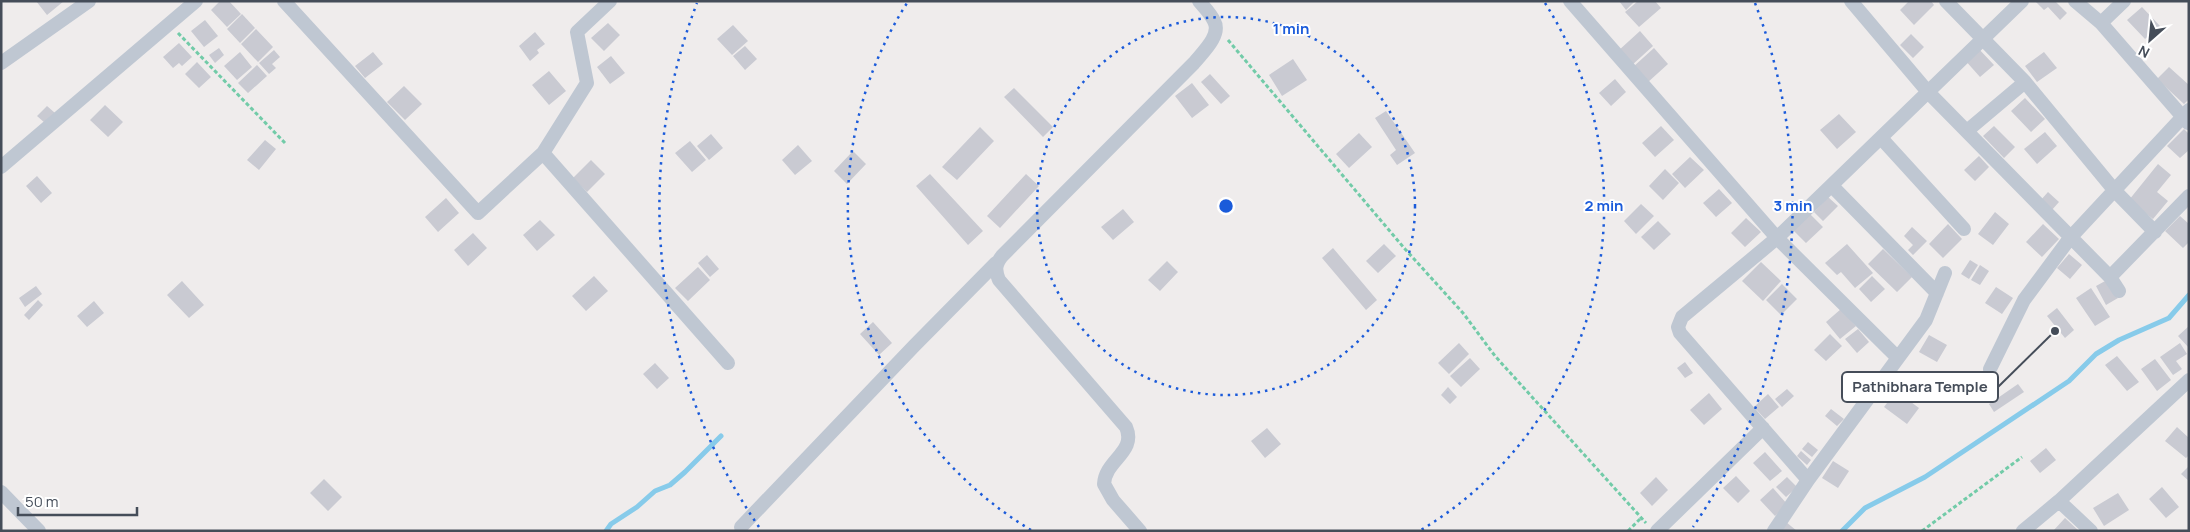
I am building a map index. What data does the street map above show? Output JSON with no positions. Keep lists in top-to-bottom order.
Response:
{
  "places": ["Pathibhara Temple"],
  "scale_bar": "50 m",
  "north": "bottom left",
  "rings": ["1 min", "2 min", "3 min"]
}
